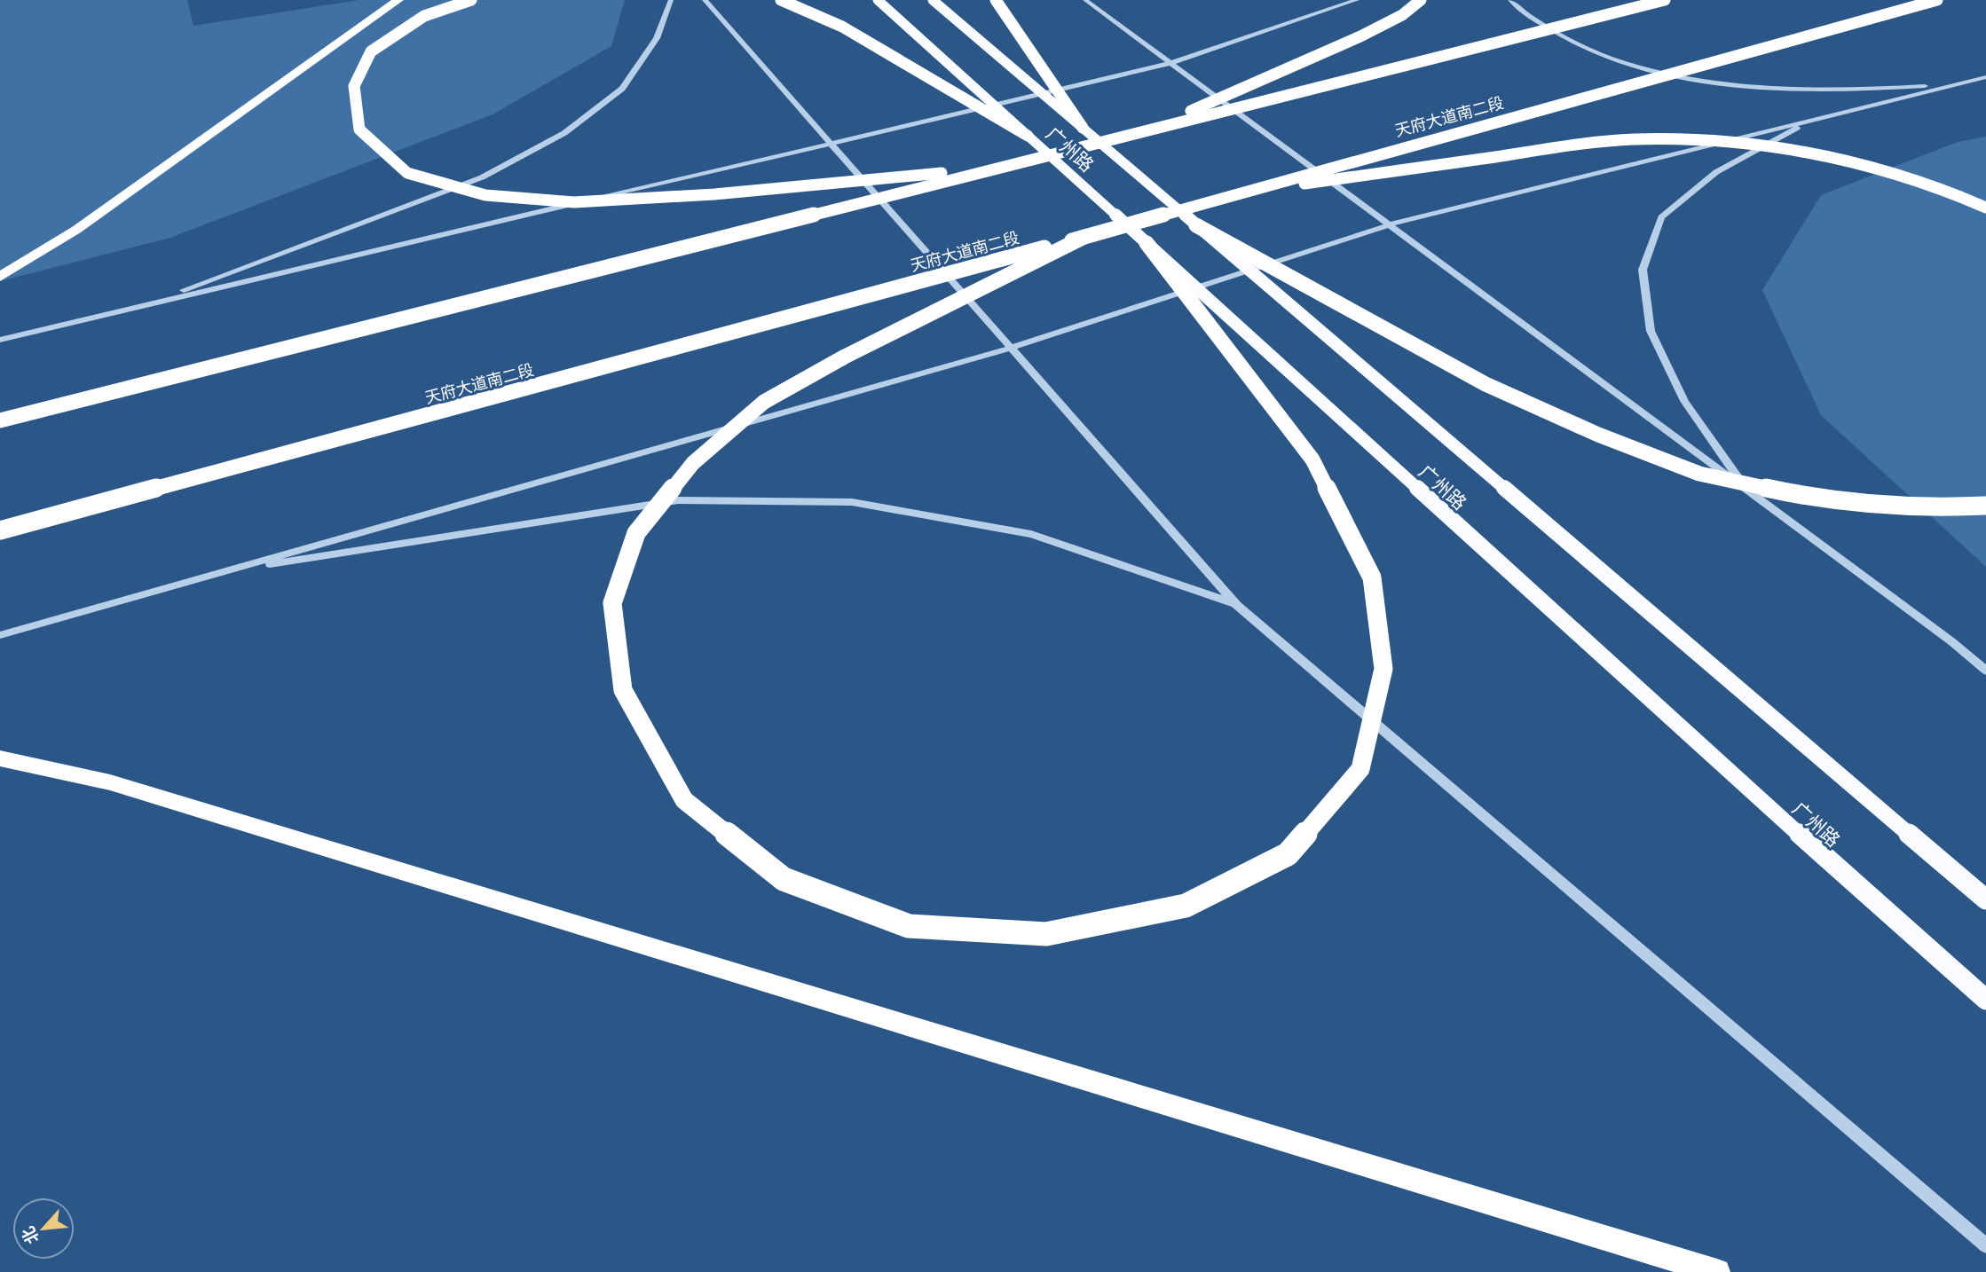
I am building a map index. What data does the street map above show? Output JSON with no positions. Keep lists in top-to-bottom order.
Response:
{
  "streets": {
    "highway": ["天府大道南二段"],
    "main road": ["广州路"]
  },
  "north": "bottom left"
}
